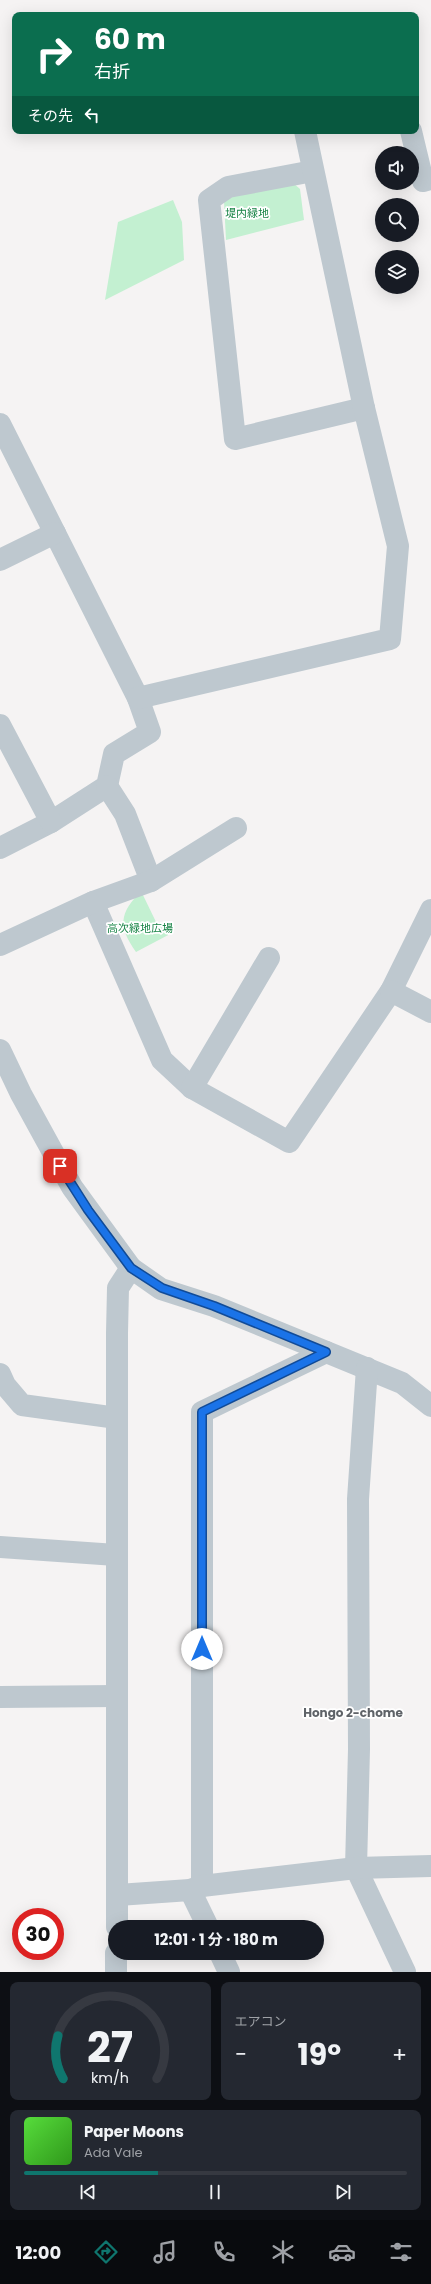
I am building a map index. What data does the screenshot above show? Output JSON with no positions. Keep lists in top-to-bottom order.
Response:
{
  "districts": ["Hongo 2-chome"],
  "parks": ["堤内緑地", "高次緑地広場"],
  "page": {
    "turn": ["60 m", "右折"],
    "then": "その先",
    "limit": "30",
    "trip": "12:01 · 1 分 · 180 m",
    "tile": "エアコン",
    "heat": ["−", "19°", "+"],
    "song": ["Paper Moons", "Ada Vale"],
    "tabs": "12:00",
    "gauge": ["27", "km/h"]
  }
}
